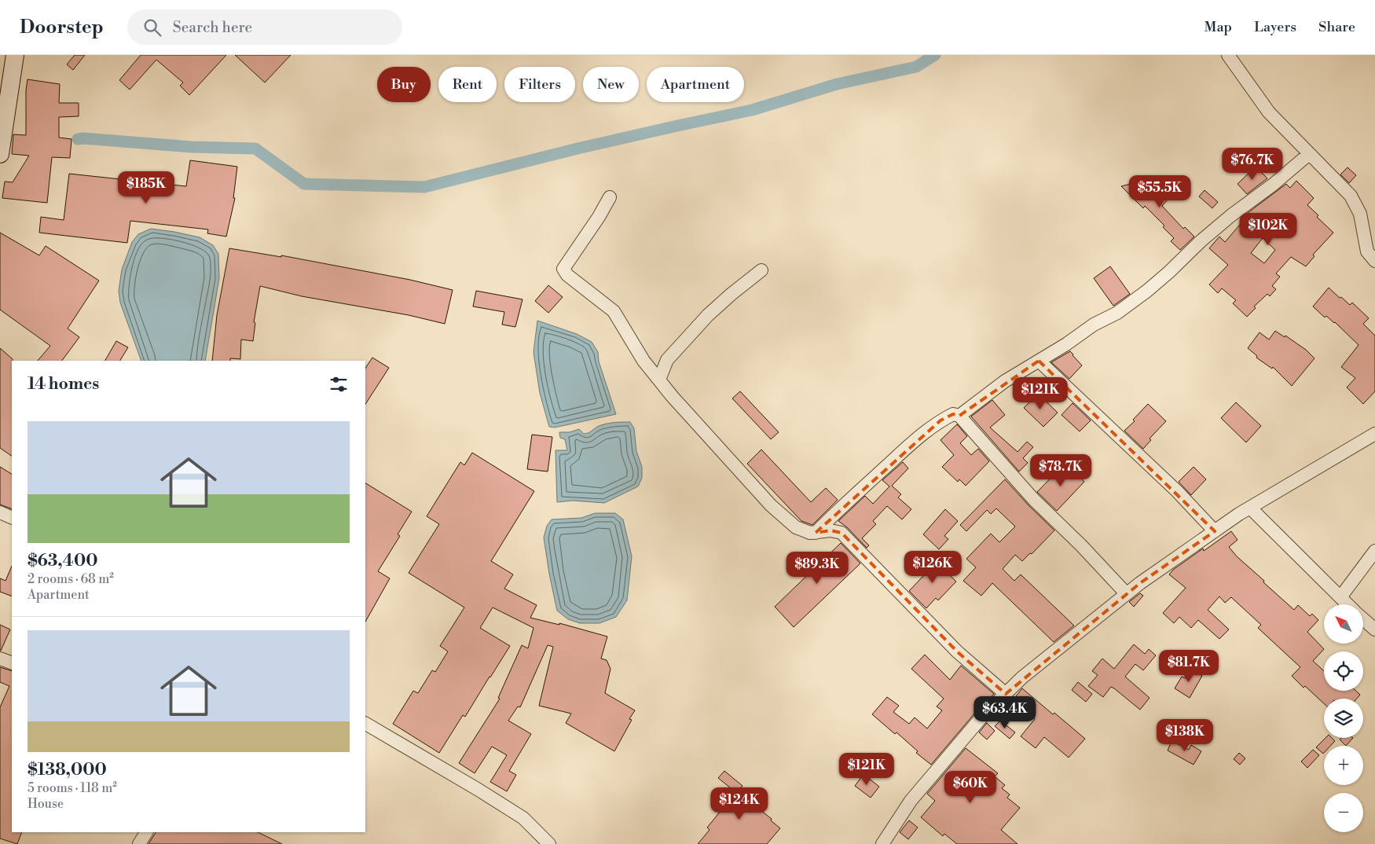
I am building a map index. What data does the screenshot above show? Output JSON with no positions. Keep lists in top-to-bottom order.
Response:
{
  "north": "top left",
  "page": {
    "header": "Doorstep",
    "search": "Search here",
    "nav": ["Map", "Layers", "Share"],
    "chip": [
      "Buy",
      "Rent",
      "Filters",
      "New",
      "Apartment"
    ],
    "price": [
      "$76.7K",
      "$185K",
      "$55.5K",
      "$102K",
      "$121K",
      "$78.7K",
      "$126K",
      "$89.3K",
      "$81.7K",
      "$63.4K",
      "$138K",
      "$121K",
      "$60K",
      "$124K"
    ],
    "heading": "14 homes",
    "list": [
      {
        "name": "$63,400",
        "note": "2 rooms · 68 m² · Apartment"
      },
      {
        "name": "$138,000",
        "note": "5 rooms · 118 m² · House"
      }
    ],
    "map_buttons": ["+", "−"]
  }
}
